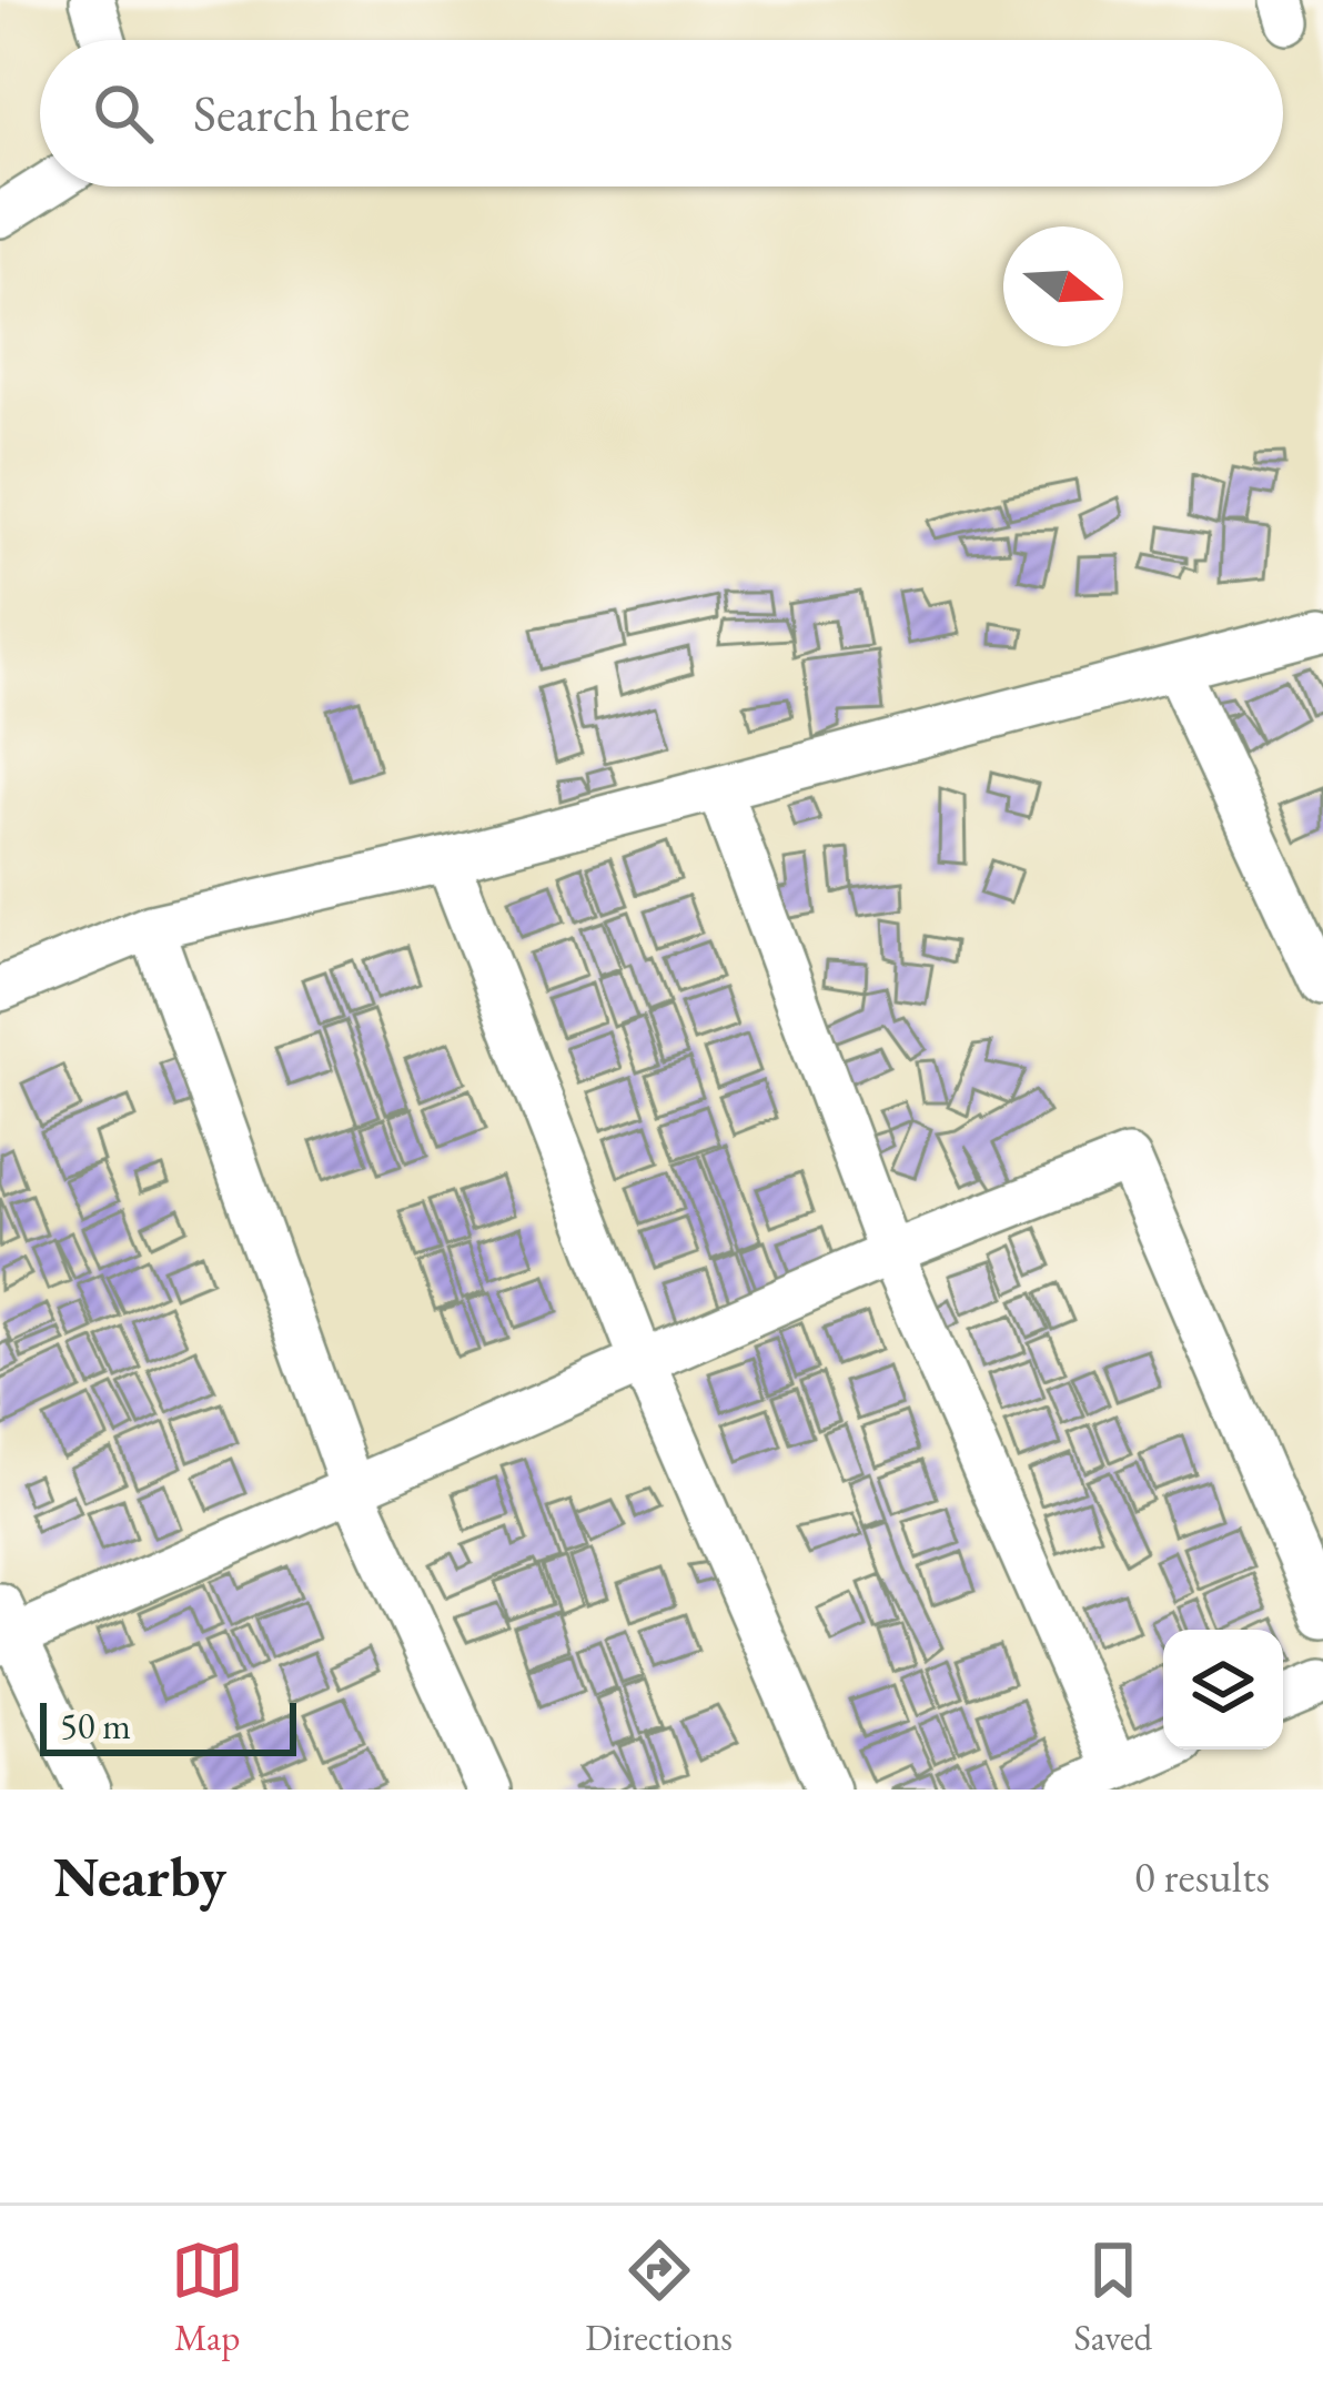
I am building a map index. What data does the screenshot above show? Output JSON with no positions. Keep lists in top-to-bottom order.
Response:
{
  "scale_bar": "50 m",
  "north": "right",
  "page": {
    "search": "Search here",
    "scale": "50 m",
    "heading": ["Nearby", "0 results"],
    "nav": ["Map", "Directions", "Saved"]
  }
}
